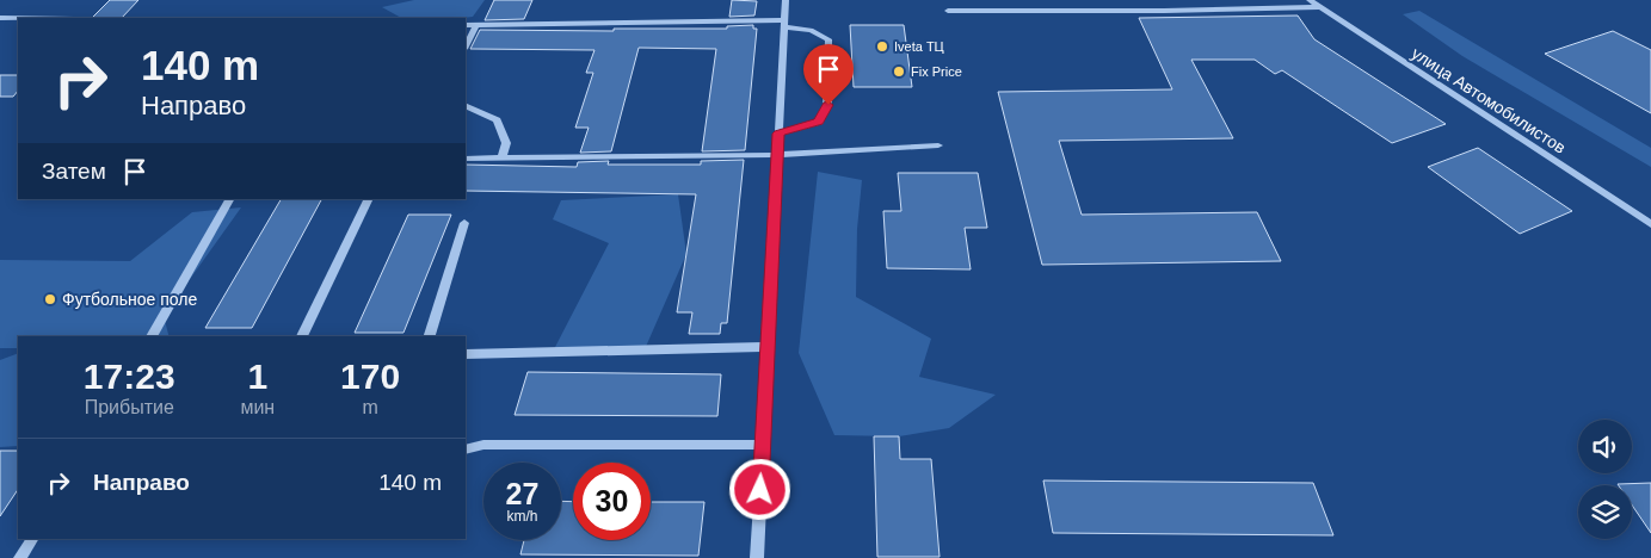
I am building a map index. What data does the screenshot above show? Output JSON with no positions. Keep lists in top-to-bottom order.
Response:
{
  "streets": {
    "street": ["улица Автомобилистов"]
  },
  "places": ["Iveta ТЦ", "Fix Price", "Футбольное поле"],
  "page": {
    "turn": ["140 m", "Направо"],
    "then": "Затем",
    "eta": [
      "17:23",
      "Прибытие",
      "1",
      "мин",
      "170",
      "m"
    ],
    "list": [
      {
        "name": "Направо",
        "value": "140 m"
      }
    ],
    "speed": "27 km/h",
    "limit": "30"
  }
}
